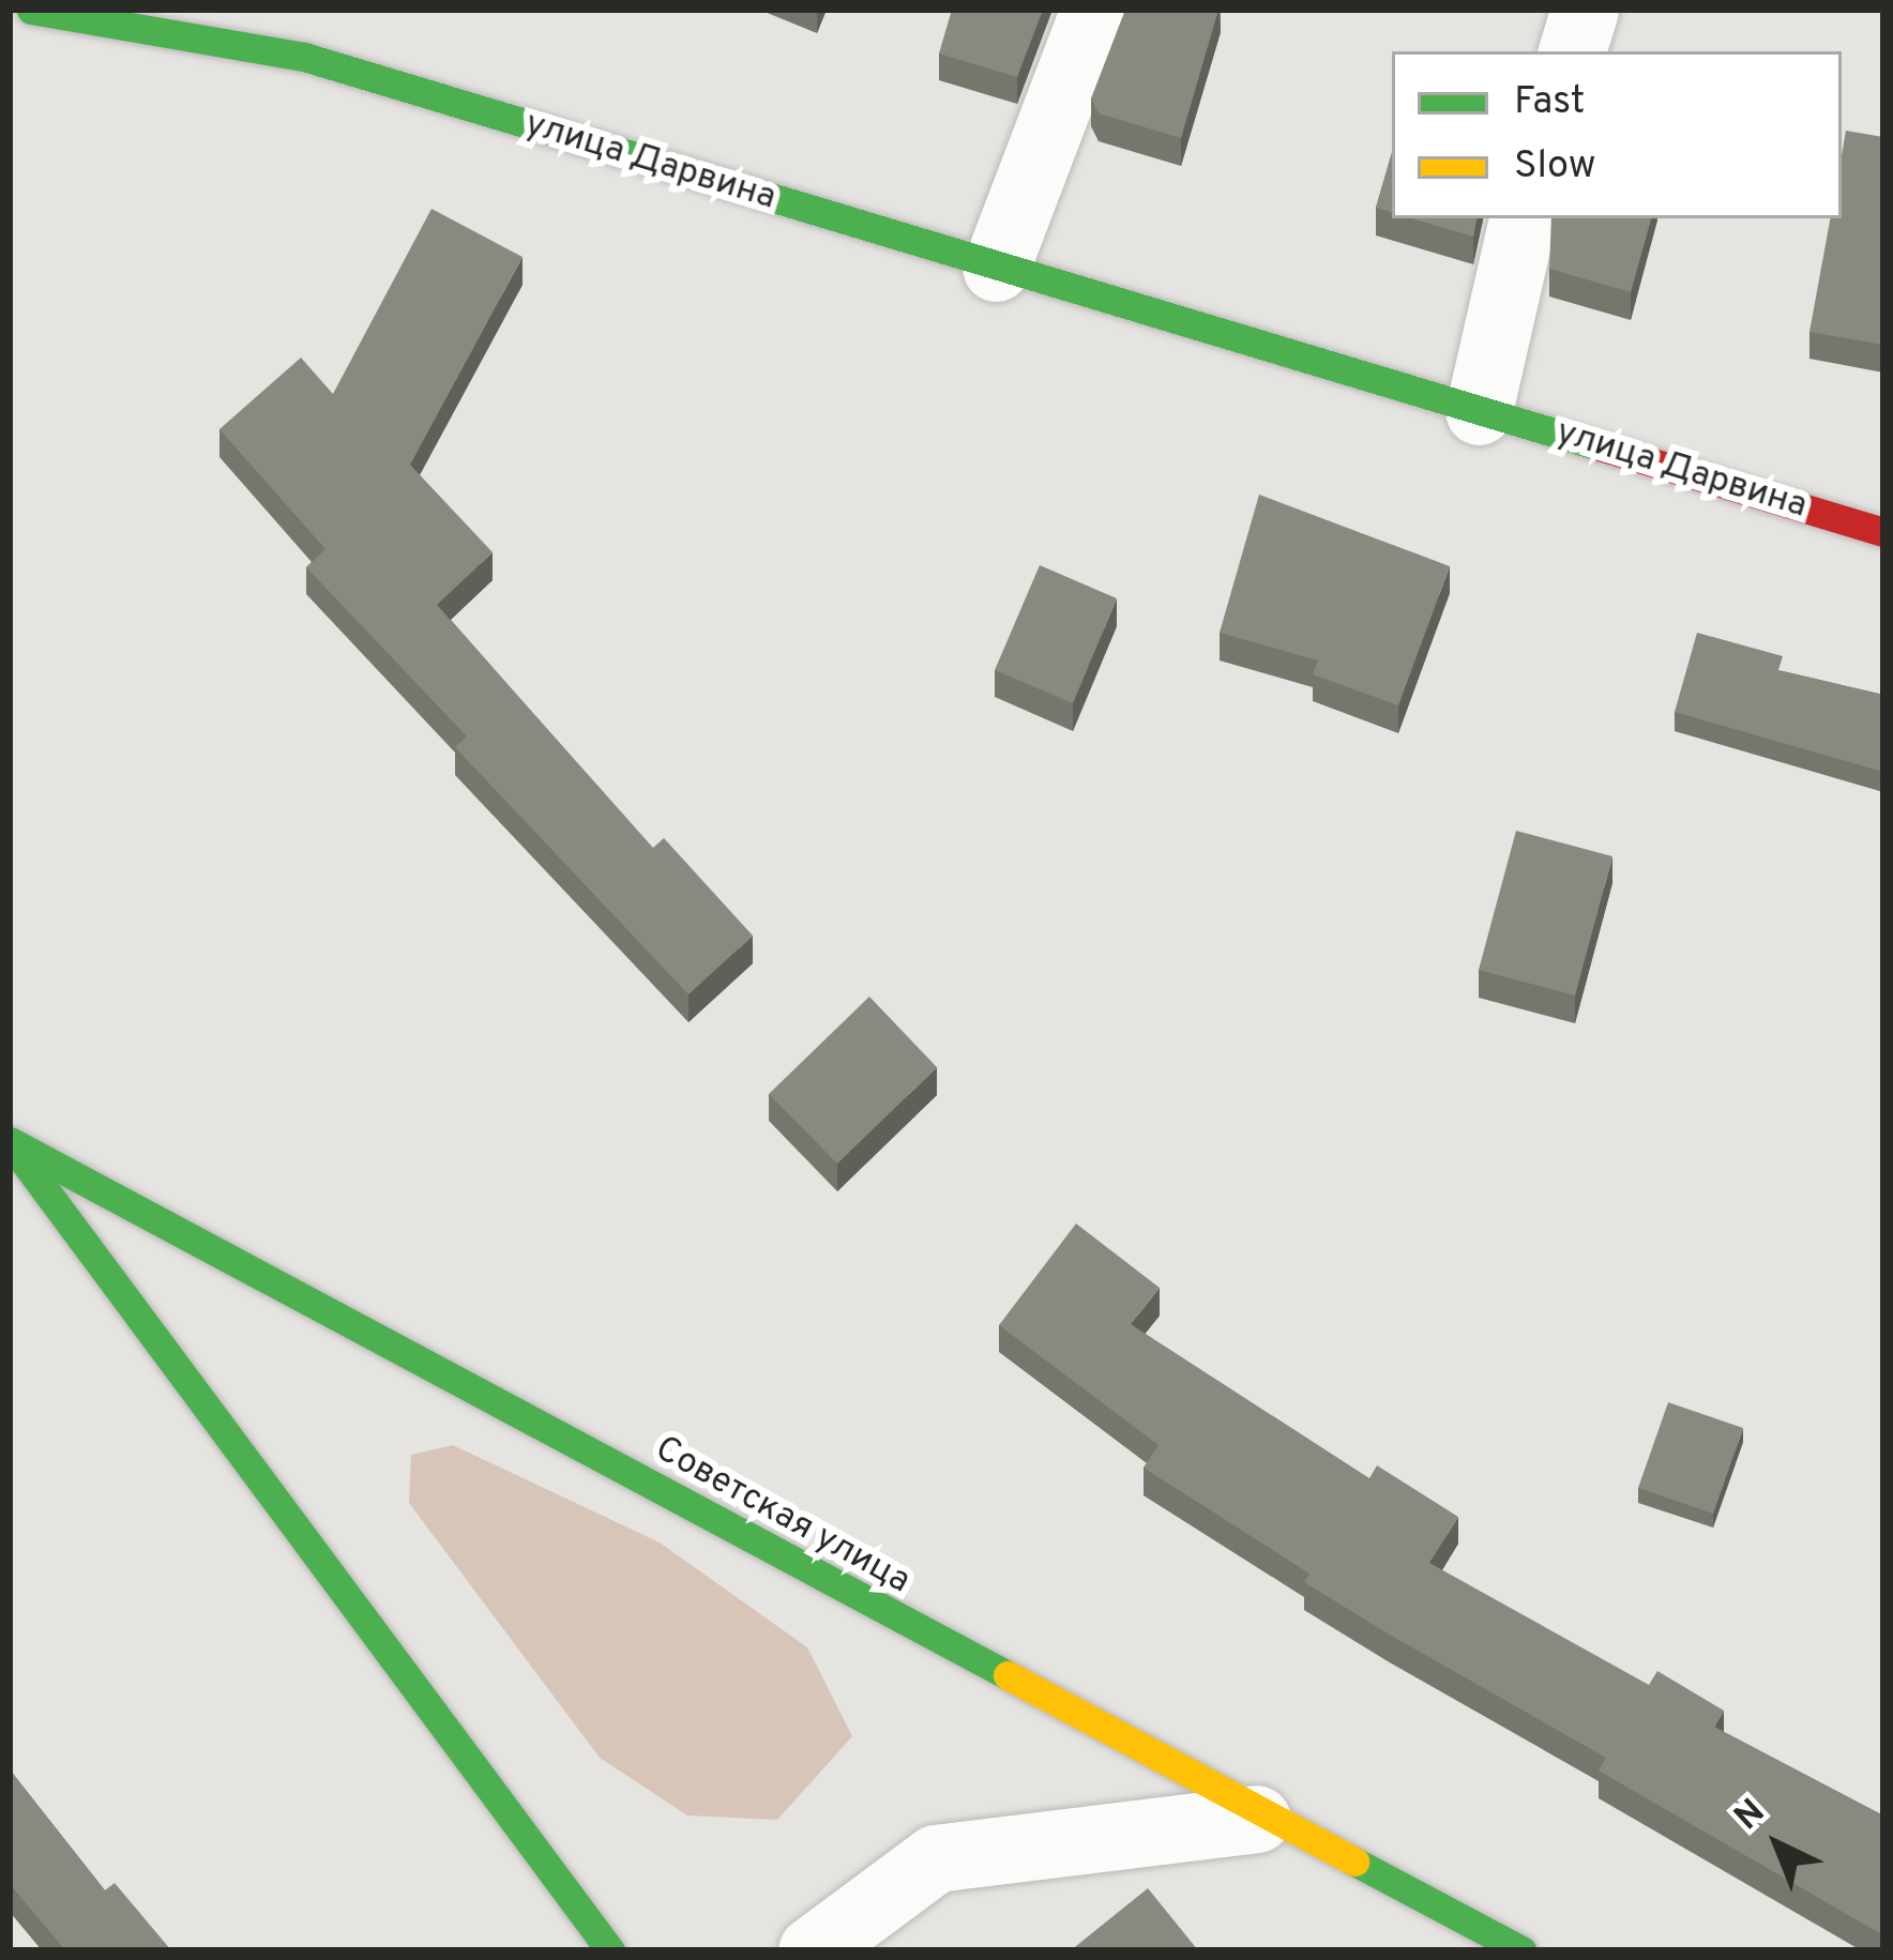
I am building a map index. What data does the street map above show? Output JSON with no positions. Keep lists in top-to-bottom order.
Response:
{
  "streets": {
    "street": ["улица Дарвина", "Советская улица"]
  },
  "legend": ["Fast", "Slow"],
  "north": "top left"
}
